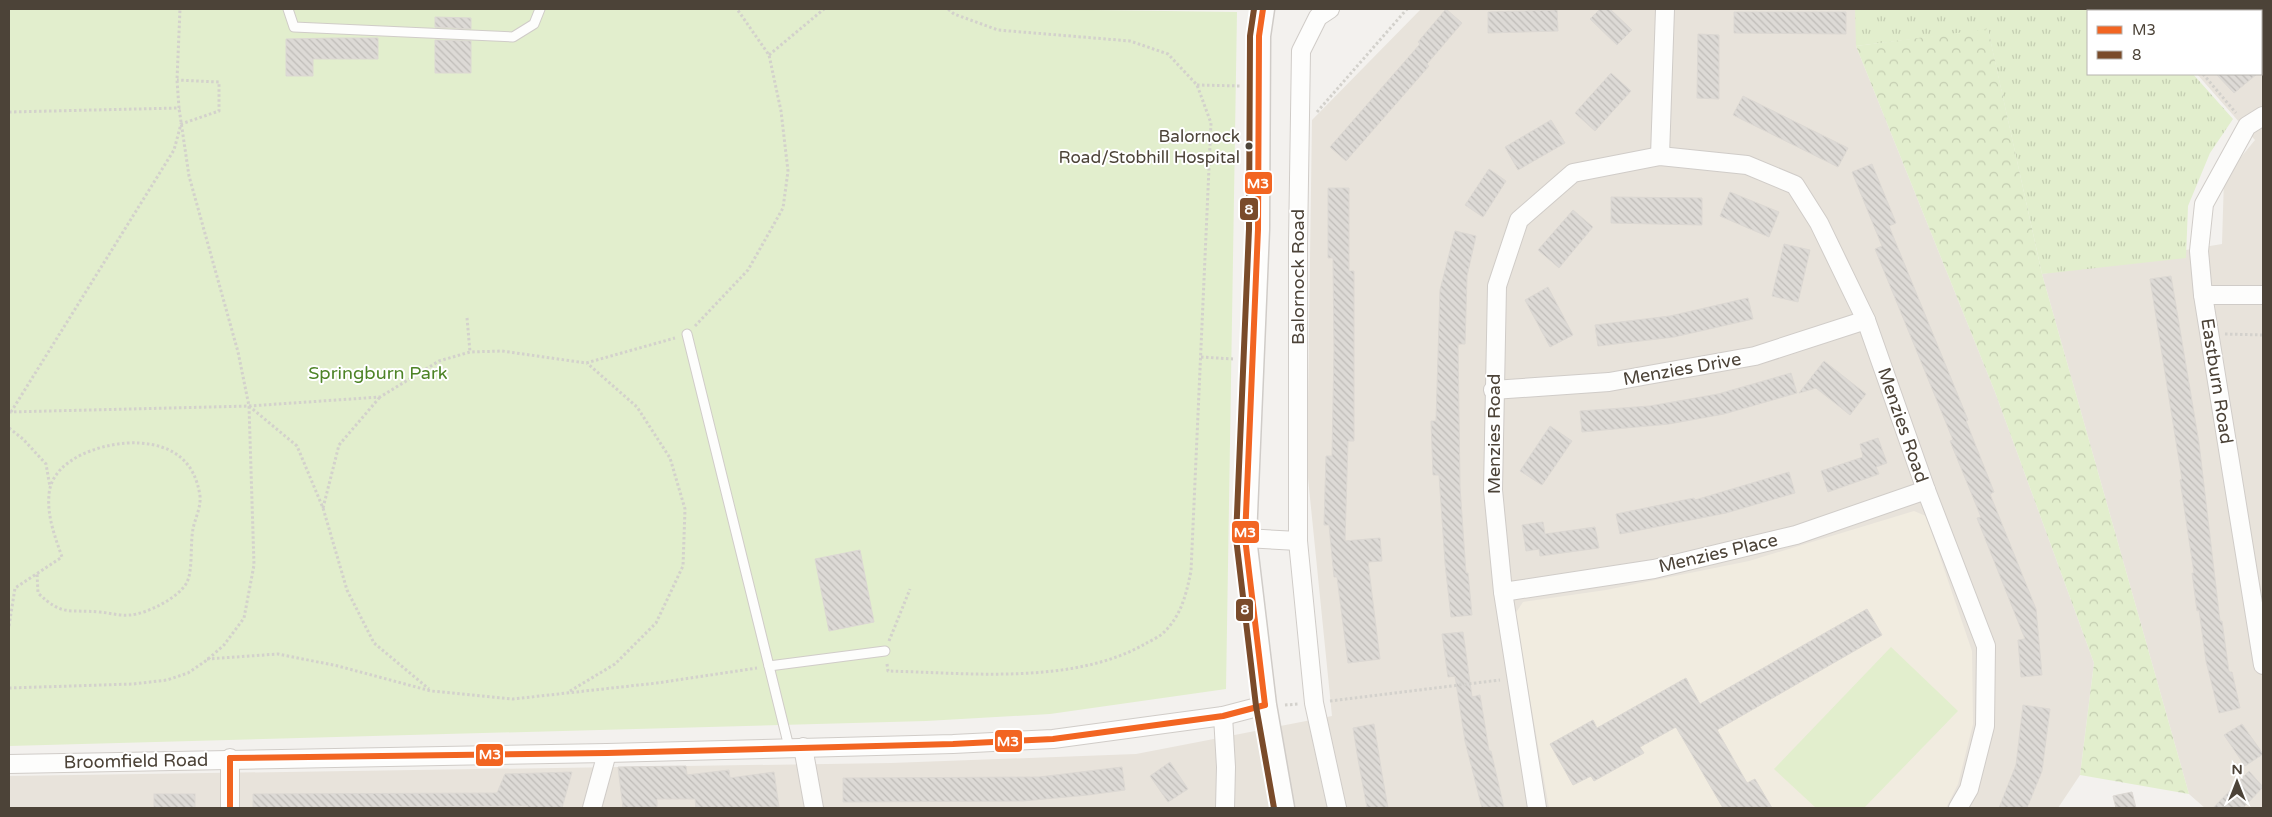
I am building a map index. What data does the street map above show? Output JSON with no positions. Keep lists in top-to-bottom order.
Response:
{
  "streets": {
    "street": [
      "Balornock Road",
      "Menzies Drive",
      "Eastburn Road",
      "Menzies Road",
      "Menzies Place",
      "Broomfield Road"
    ]
  },
  "crossings": [
    ["Menzies Drive", "Menzies Road"],
    ["Menzies Road", "Menzies Place"]
  ],
  "parks": ["Springburn Park"],
  "places": ["Balornock Road/Stobhill Hospital"],
  "lines": ["transit line M3", "transit line 8"],
  "legend": ["M3", "8"],
  "north": "top"
}
